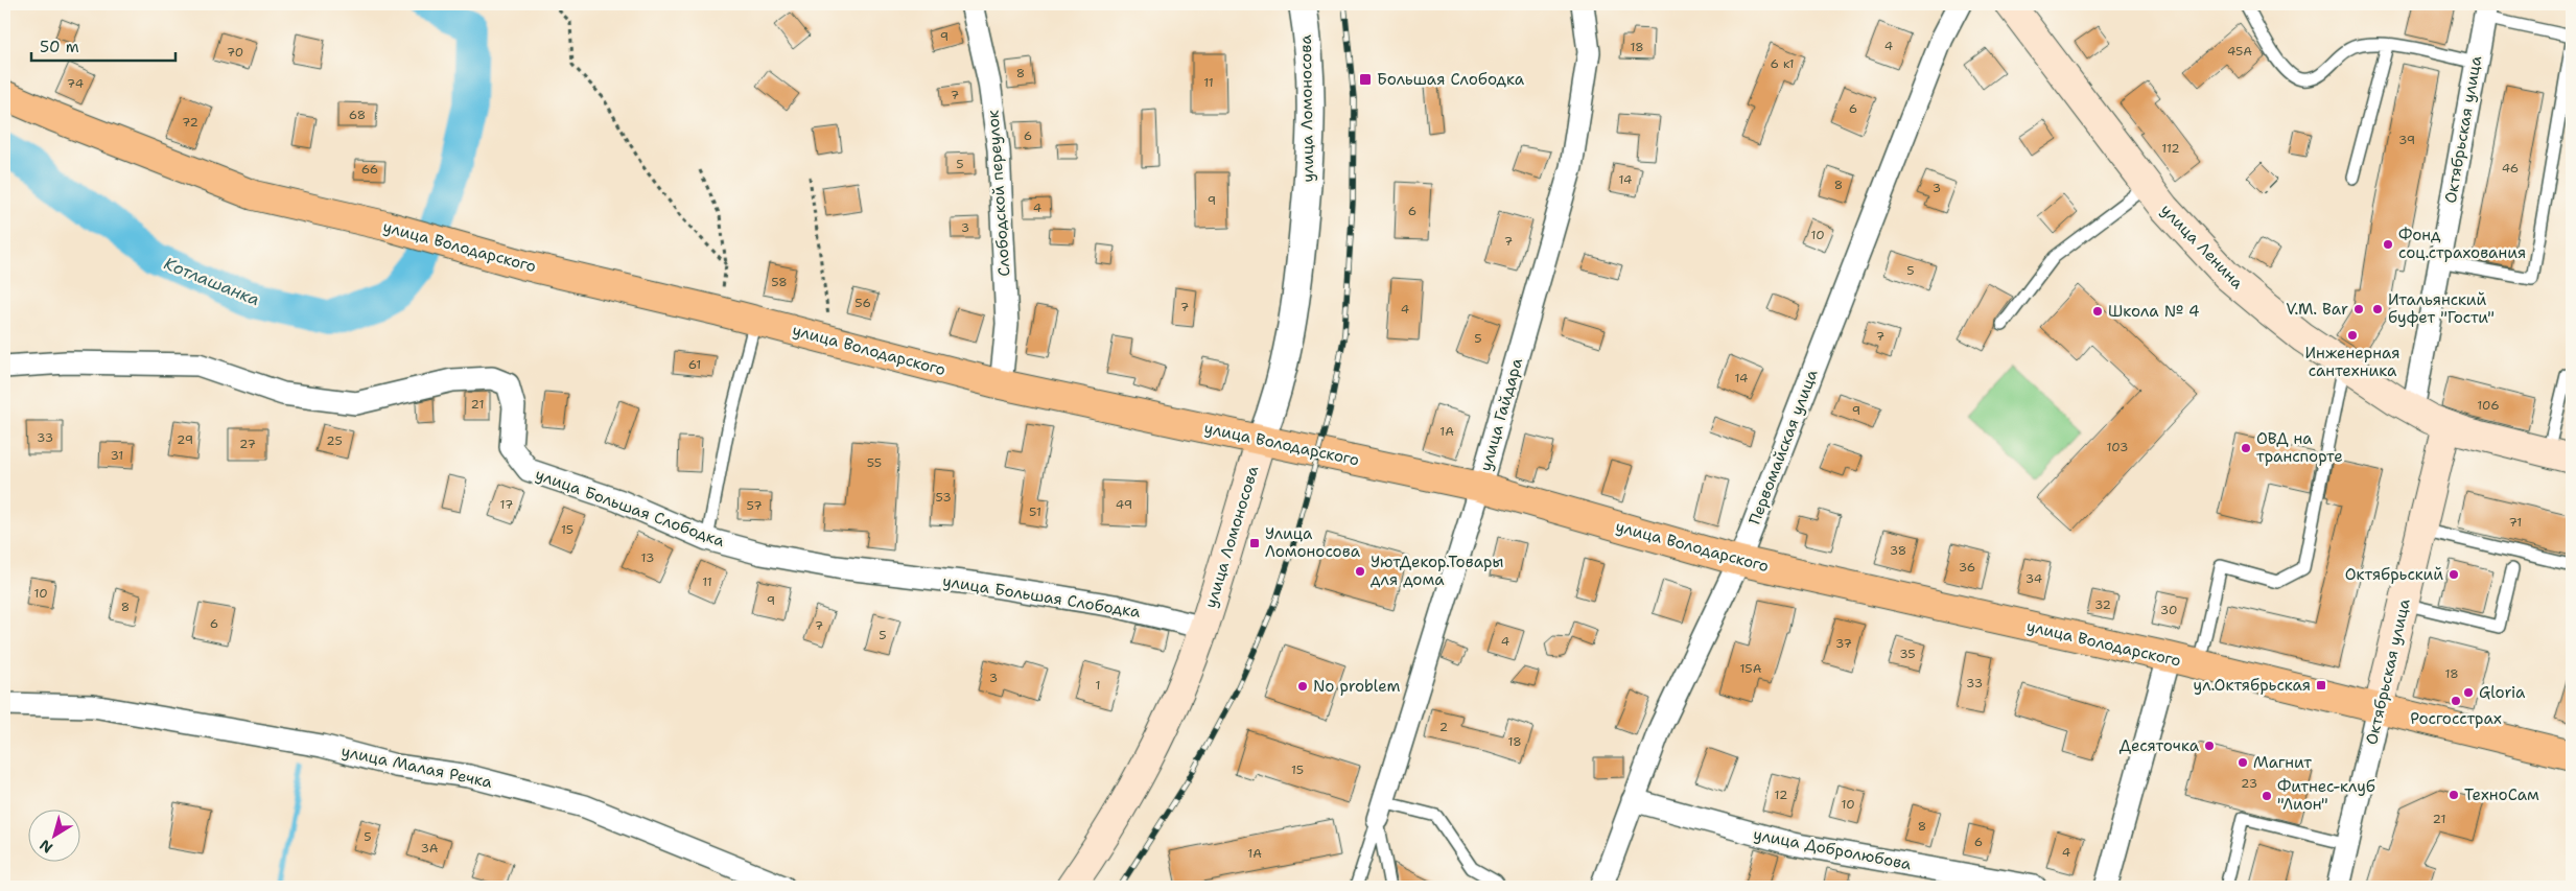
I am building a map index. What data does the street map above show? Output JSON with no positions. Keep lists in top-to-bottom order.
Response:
{
  "streets": {
    "main road": [
      "улица Ломоносова",
      "Октябрьская улица",
      "улица Володарского",
      "улица Ленина"
    ],
    "street": [
      "Слободской переулок",
      "улица Гайдара",
      "Первомайская улица",
      "улица Большая Слободка",
      "улица Малая Речка",
      "улица Добролюбова"
    ]
  },
  "crossings": [
    ["улица Ломоносова", "улица Володарского"],
    ["улица Ломоносова", "улица Большая Слободка"],
    ["Октябрьская улица", "улица Володарского"],
    ["Октябрьская улица", "улица Ленина"],
    ["Слободской переулок", "улица Володарского"],
    ["улица Володарского", "улица Гайдара"],
    ["улица Володарского", "Первомайская улица"],
    ["Первомайская улица", "улица Добролюбова"]
  ],
  "water": ["Котлашанка"],
  "places": {
    "transit": ["Большая Слободка", "Улица Ломоносова", "ул.Октябрьская"],
    "other": [
      "Фонд соц.страхования",
      "V.M. Bar",
      "Итальянский буфет \"Гости\"",
      "Школа № 4",
      "Инженерная сантехника",
      "ОВД на транспорте",
      "УютДекор.Товары для дома",
      "Октябрьский",
      "No problem",
      "Gloria",
      "Росгосстрах",
      "Десяточка",
      "Магнит",
      "ТехноСам",
      "Фитнес-клуб \"Лион\""
    ]
  },
  "house_numbers": [
    "9",
    "4",
    "18",
    "45А",
    "70",
    "6 к1",
    "8",
    "11",
    "74",
    "7",
    "6",
    "68",
    "72",
    "6",
    "39",
    "112",
    "5",
    "46",
    "66",
    "14",
    "8",
    "3",
    "9",
    "4",
    "6",
    "3",
    "10",
    "7",
    "5",
    "58",
    "56",
    "7",
    "4",
    "7",
    "5",
    "61",
    "14",
    "21",
    "106",
    "9",
    "1А",
    "33",
    "29",
    "25",
    "27",
    "103",
    "31",
    "55",
    "53",
    "17",
    "49",
    "57",
    "51",
    "71",
    "15",
    "38",
    "13",
    "36",
    "34",
    "11",
    "10",
    "9",
    "32",
    "8",
    "30",
    "6",
    "7",
    "5",
    "4",
    "37",
    "35",
    "15А",
    "18",
    "3",
    "33",
    "1",
    "2",
    "18",
    "15",
    "23",
    "12",
    "10",
    "21",
    "8",
    "5",
    "6",
    "3А",
    "4",
    "1А"
  ],
  "scale_bar": "50 m",
  "north": "bottom left"
}
